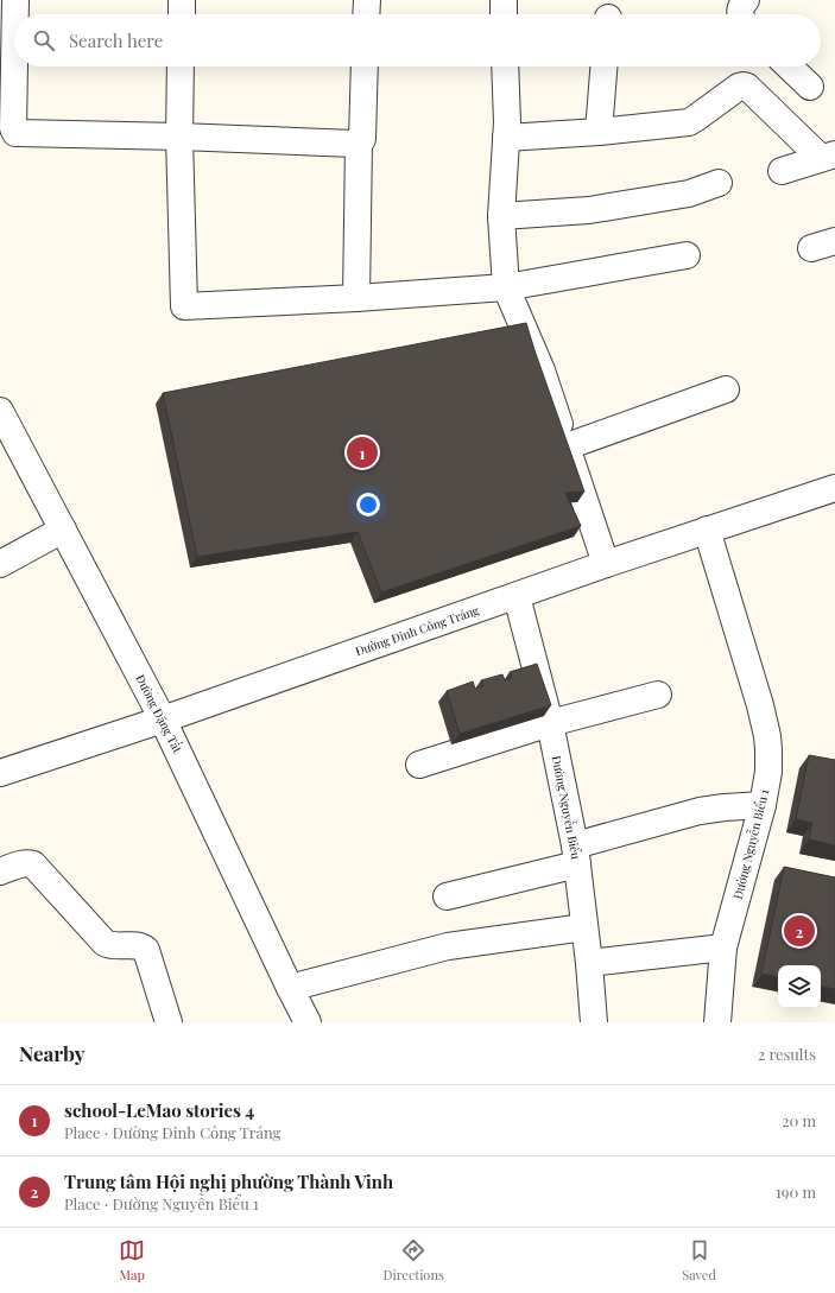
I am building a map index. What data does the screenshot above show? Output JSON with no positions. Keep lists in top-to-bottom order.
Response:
{
  "streets": {
    "street": [
      "Đường Đinh Công Tráng",
      "Đường Đặng Tất",
      "Đường Nguyễn Biểu",
      "Đường Nguyễn Biểu 1"
    ]
  },
  "crossings": [
    ["Đường Đinh Công Tráng", "Đường Đặng Tất"],
    ["Đường Đinh Công Tráng", "Đường Nguyễn Biểu"],
    ["Đường Đinh Công Tráng", "Đường Nguyễn Biểu 1"]
  ],
  "page": {
    "search": "Search here",
    "pins": ["1", "2"],
    "heading": ["Nearby", "2 results"],
    "list": [
      {
        "mark": "1",
        "name": "school-LeMao stories 4",
        "note": "Place · Đường Đinh Công Tráng",
        "value": "20 m"
      },
      {
        "mark": "2",
        "name": "Trung tâm Hội nghị phường Thành Vinh",
        "note": "Place · Đường Nguyễn Biểu 1",
        "value": "190 m"
      }
    ],
    "nav": ["Map", "Directions", "Saved"]
  }
}
